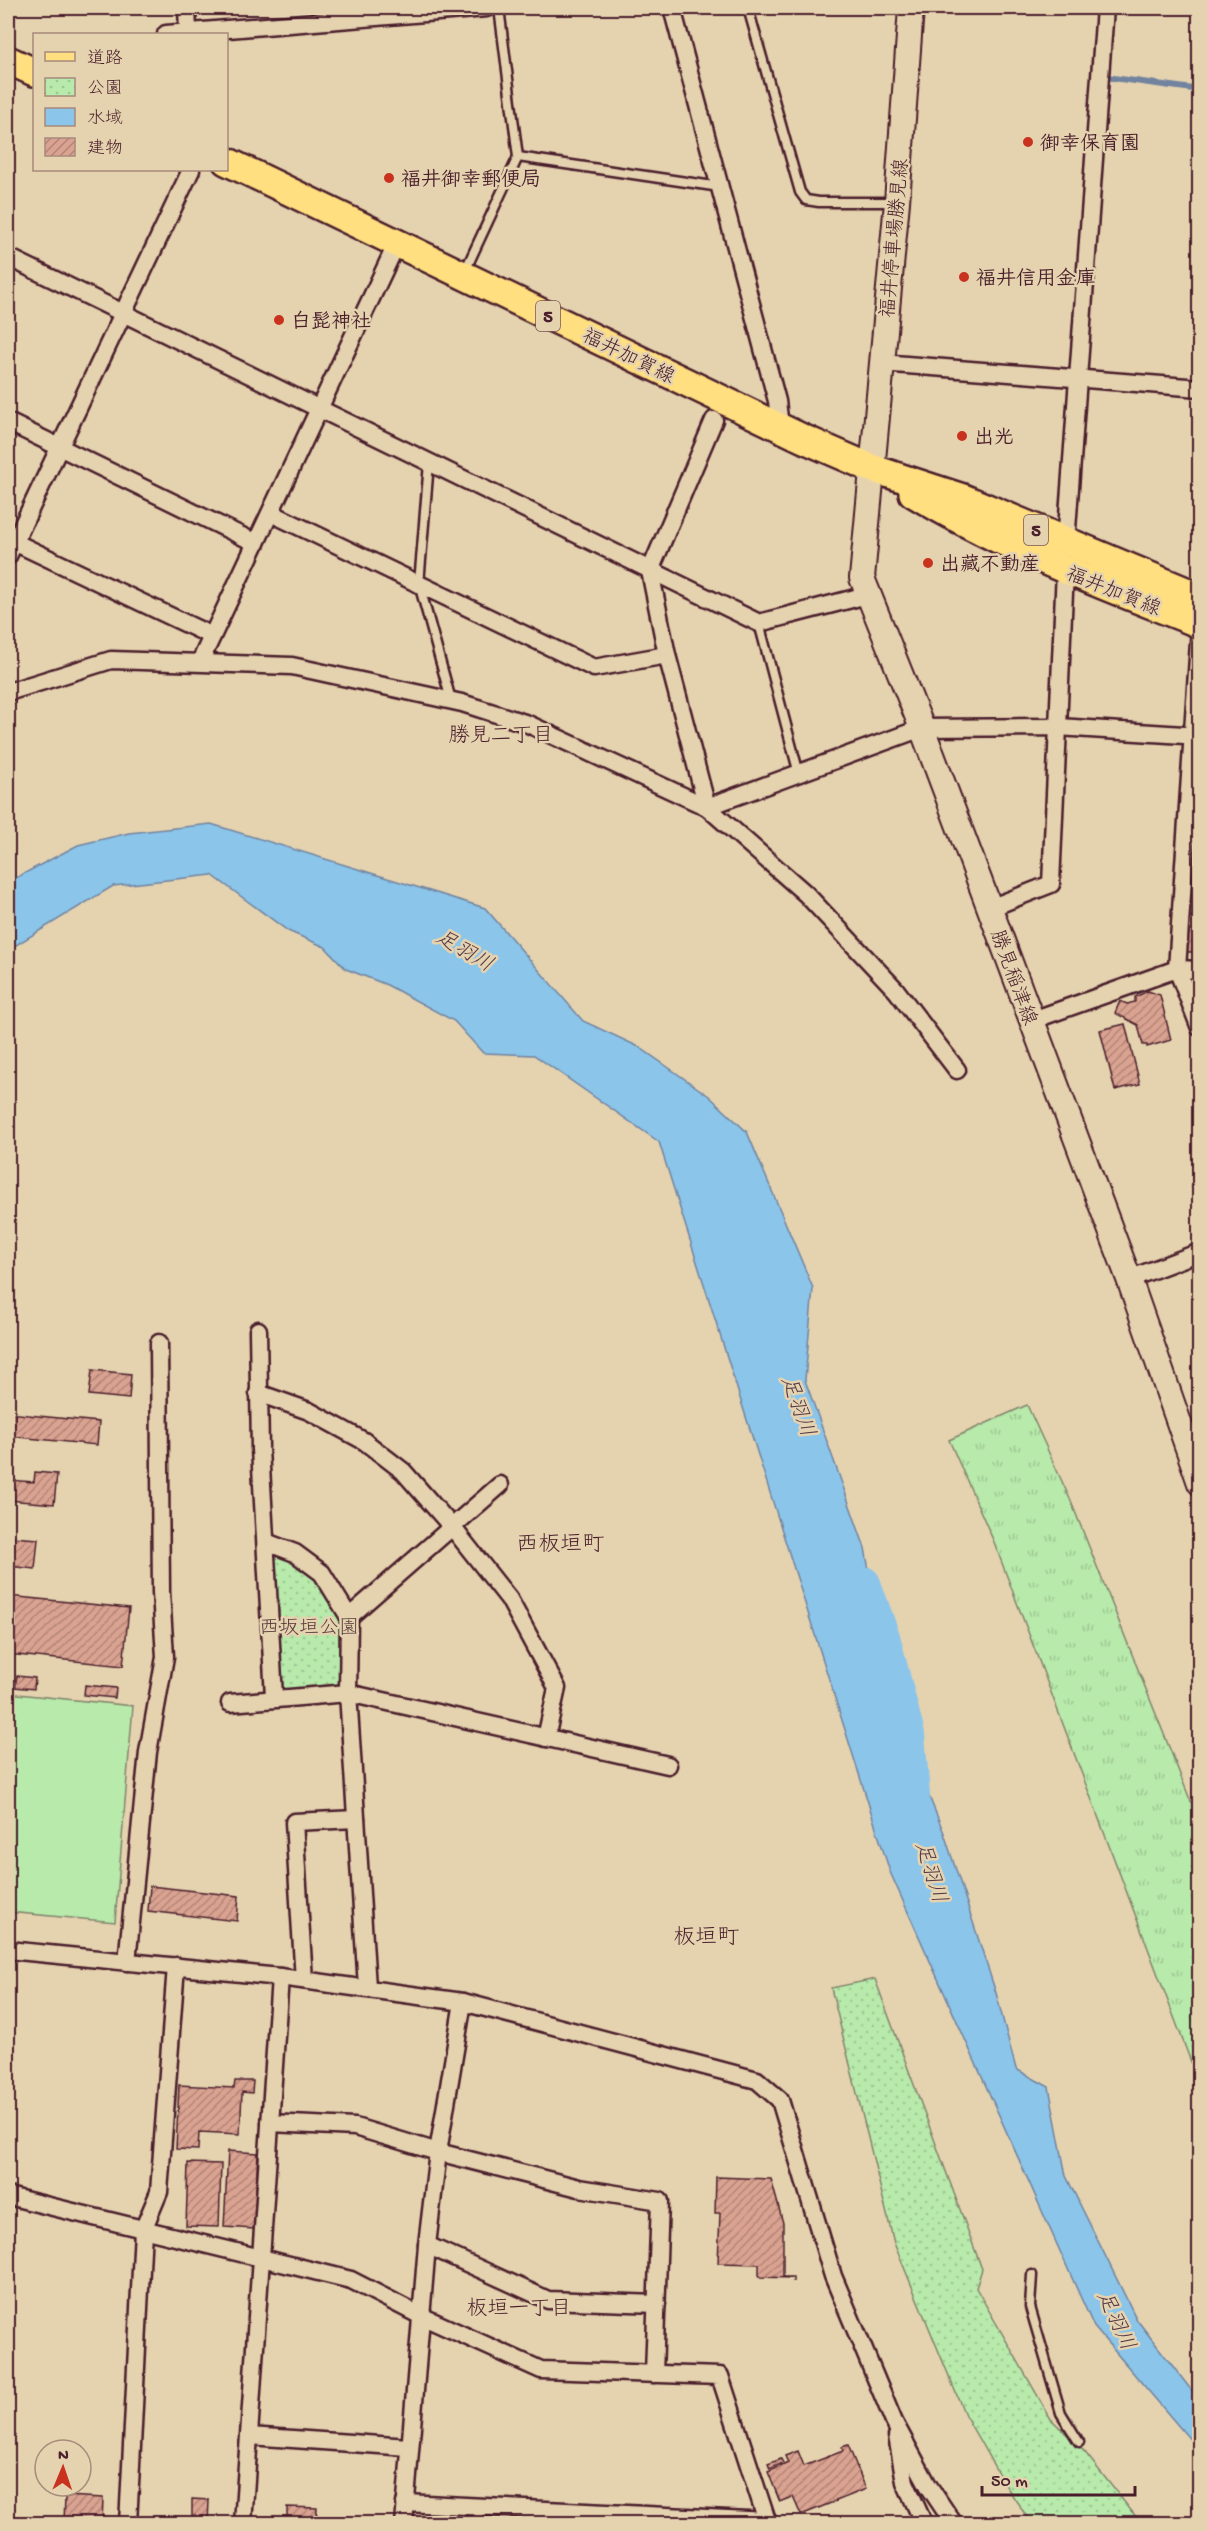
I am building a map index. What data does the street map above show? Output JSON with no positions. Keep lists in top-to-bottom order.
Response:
{
  "streets": {
    "main road": [
      "福井停車場勝見線",
      "5",
      "福井加賀線",
      "勝見稲津線"
    ]
  },
  "crossings": [
    ["福井停車場勝見線", "福井加賀線"],
    ["福井停車場勝見線", "勝見稲津線"],
    ["福井加賀線", "勝見稲津線"]
  ],
  "districts": [
    "勝見二丁目",
    "西板垣町",
    "板垣町",
    "板垣一丁目"
  ],
  "water": ["足羽川"],
  "parks": ["西坂垣公園"],
  "places": [
    "御幸保育園",
    "福井御幸郵便局",
    "福井信用金庫",
    "白髭神社",
    "出光",
    "出藏不動産"
  ],
  "legend": [
    "道路",
    "公園",
    "水域",
    "建物"
  ],
  "scale_bar": "50 m",
  "north": "top"
}
